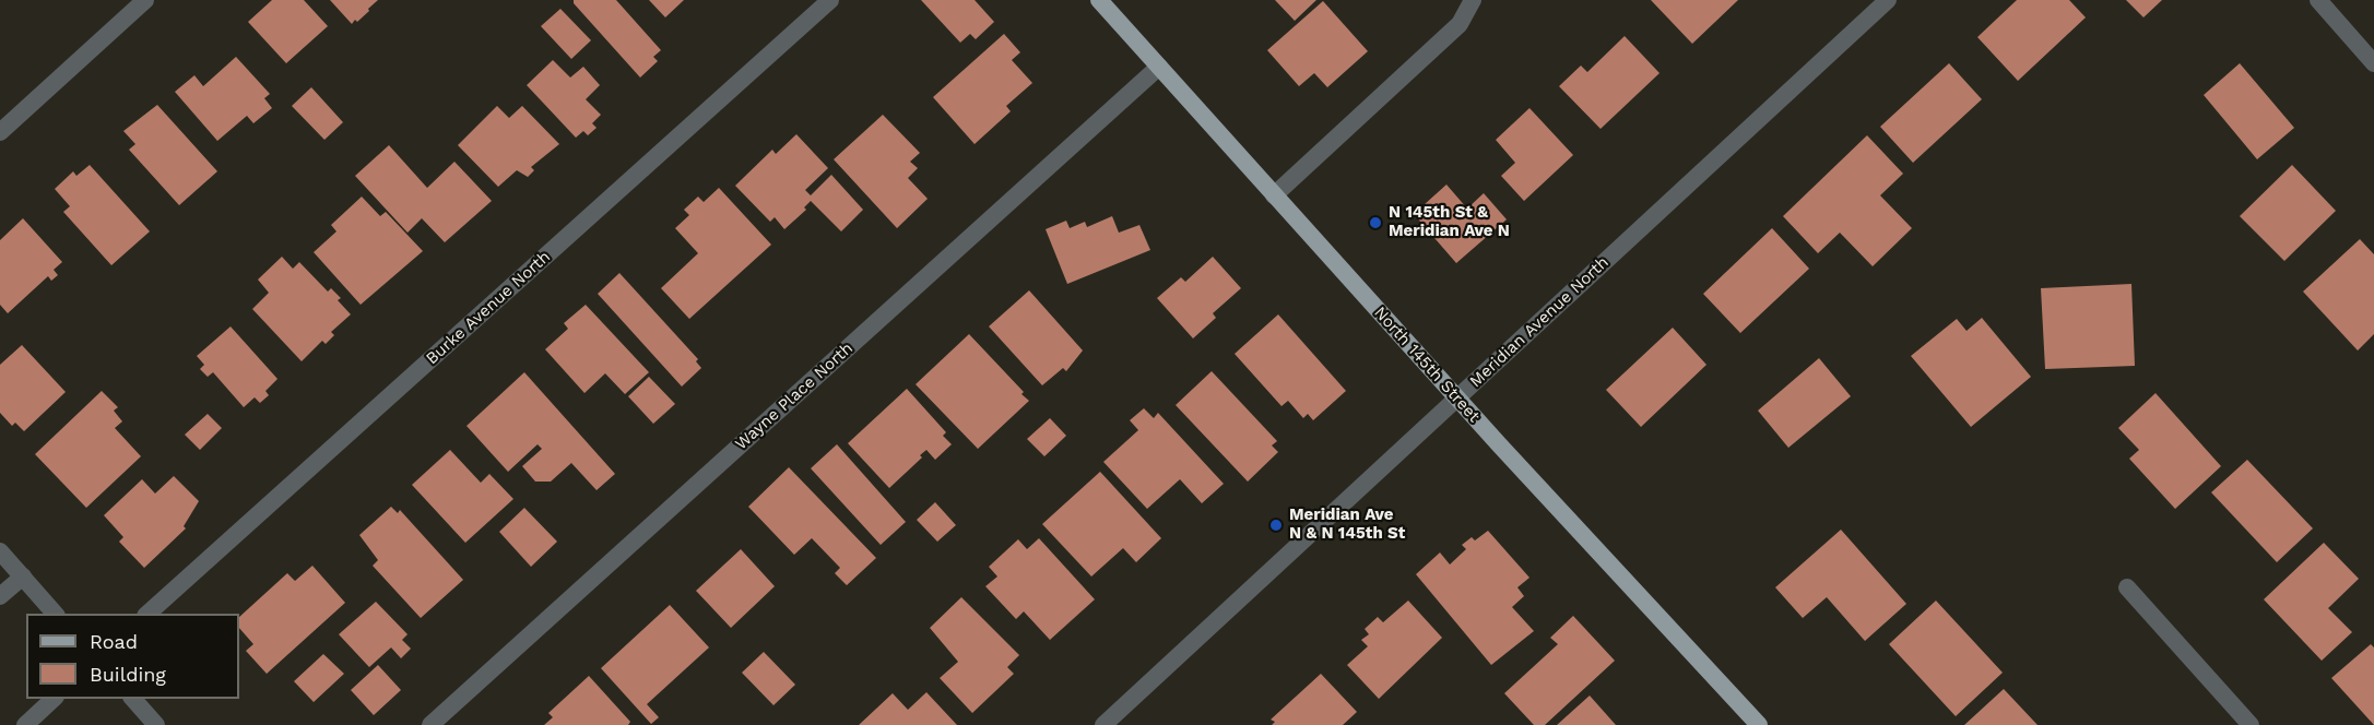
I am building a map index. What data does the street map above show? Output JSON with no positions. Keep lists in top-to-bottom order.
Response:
{
  "streets": {
    "main road": ["North 145th Street"],
    "street": ["Burke Avenue North", "Meridian Avenue North", "Wayne Place North"]
  },
  "crossings": [
    ["Meridian Avenue North", "North 145th Street"],
    ["North 145th Street", "Wayne Place North"]
  ],
  "places": ["N 145th St & Meridian Ave N", "Meridian Ave N & N 145th St"],
  "legend": ["Road", "Building"]
}
